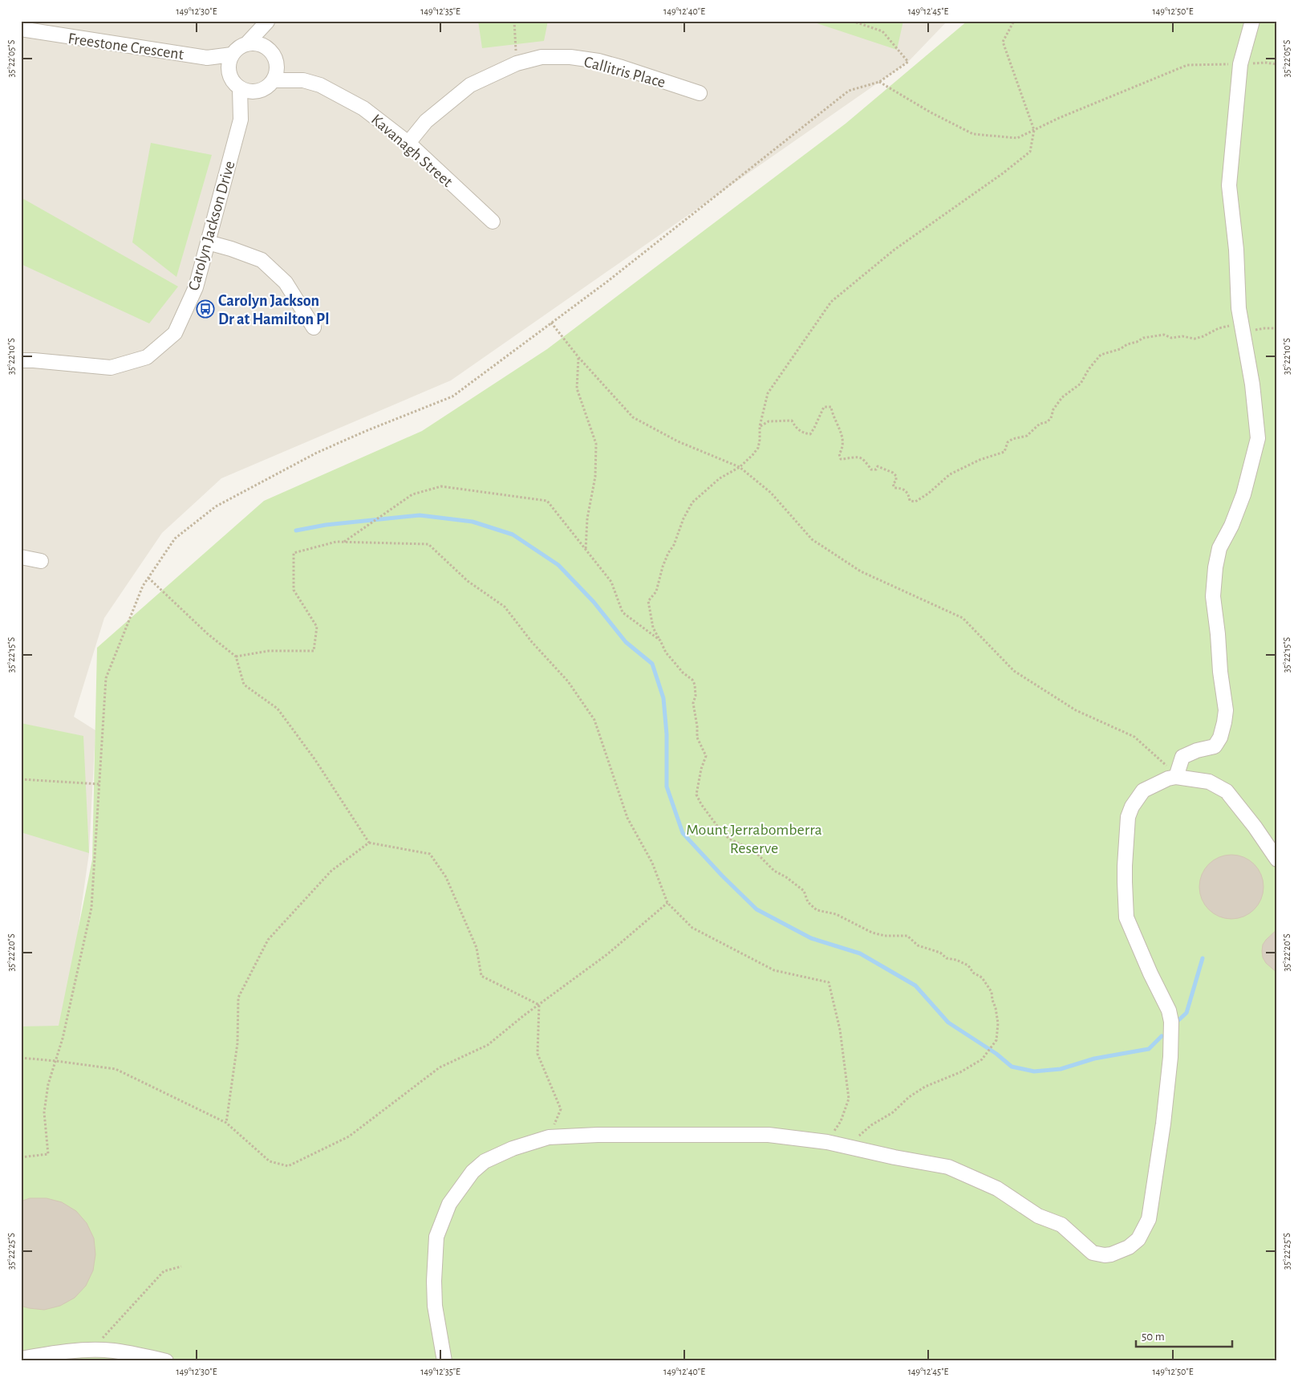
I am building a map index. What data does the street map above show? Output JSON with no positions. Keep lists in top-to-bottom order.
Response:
{
  "streets": {
    "street": [
      "Freestone Crescent",
      "Callitris Place",
      "Kavanagh Street",
      "Carolyn Jackson Drive"
    ]
  },
  "crossings": [
    ["Freestone Crescent", "Kavanagh Street"],
    ["Freestone Crescent", "Carolyn Jackson Drive"],
    ["Callitris Place", "Kavanagh Street"],
    ["Kavanagh Street", "Carolyn Jackson Drive"]
  ],
  "parks": ["Mount Jerrabomberra Reserve"],
  "places": {
    "bus stop": ["Carolyn Jackson Dr at Hamilton Pl"]
  },
  "scale_bar": "50 m",
  "coordinates": [
    "149°12'30\"E",
    "149°12'35\"E",
    "149°12'40\"E",
    "149°12'45\"E",
    "149°12'50\"E",
    "35°22'05\"S",
    "35°22'10\"S",
    "35°22'15\"S",
    "35°22'20\"S",
    "35°22'25\"S"
  ]
}
